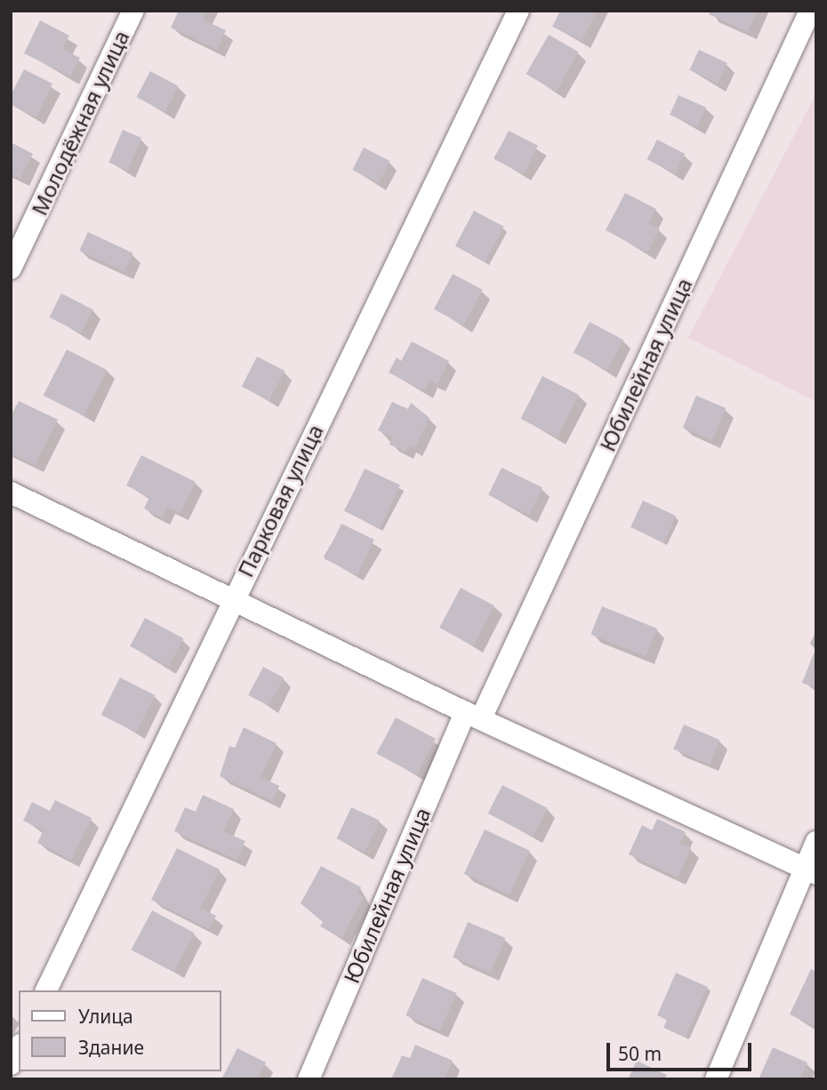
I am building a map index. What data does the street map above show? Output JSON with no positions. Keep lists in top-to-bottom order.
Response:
{
  "streets": {
    "street": ["Молодёжная улица", "Юбилейная улица", "Парковая улица"]
  },
  "legend": ["Улица", "Здание"],
  "scale_bar": "50 m"
}
